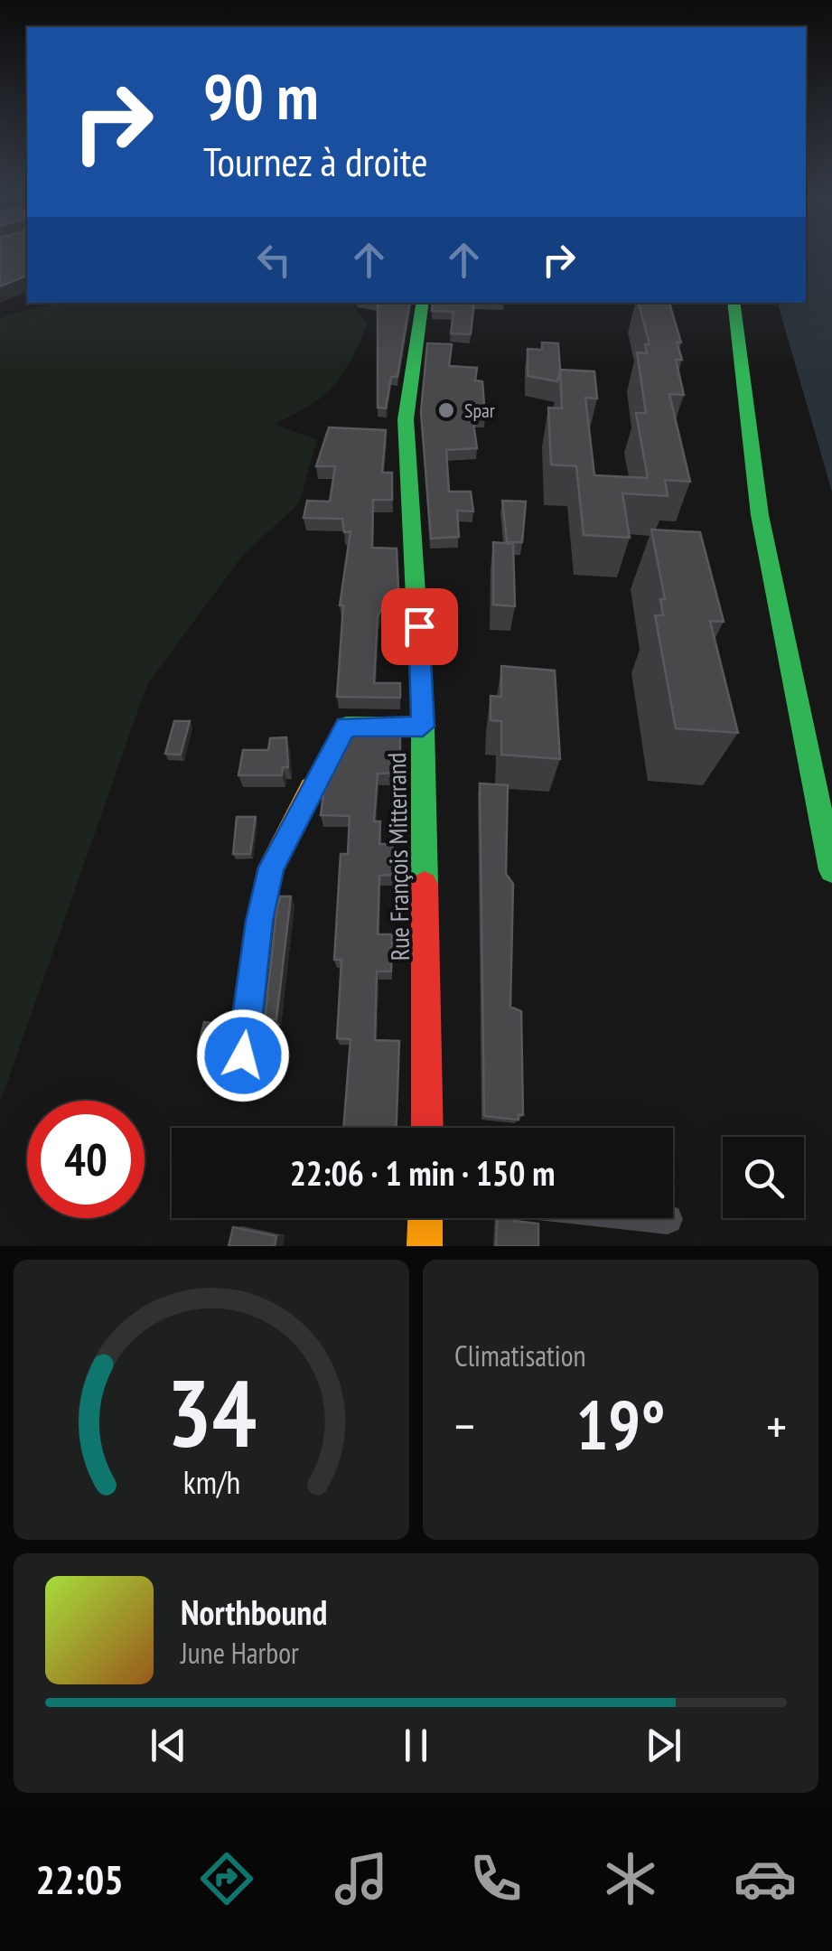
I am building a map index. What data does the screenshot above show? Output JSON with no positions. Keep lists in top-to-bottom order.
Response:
{
  "streets": {
    "street": ["Rue François Mitterrand"]
  },
  "places": ["Spar"],
  "page": {
    "turn": ["90 m", "Tournez à droite"],
    "limit": "40",
    "trip": "22:06 · 1 min · 150 m",
    "tile": "Climatisation",
    "heat": ["−", "19°", "+"],
    "song": ["Northbound", "June Harbor"],
    "tabs": "22:05",
    "gauge": ["34", "km/h"]
  }
}
